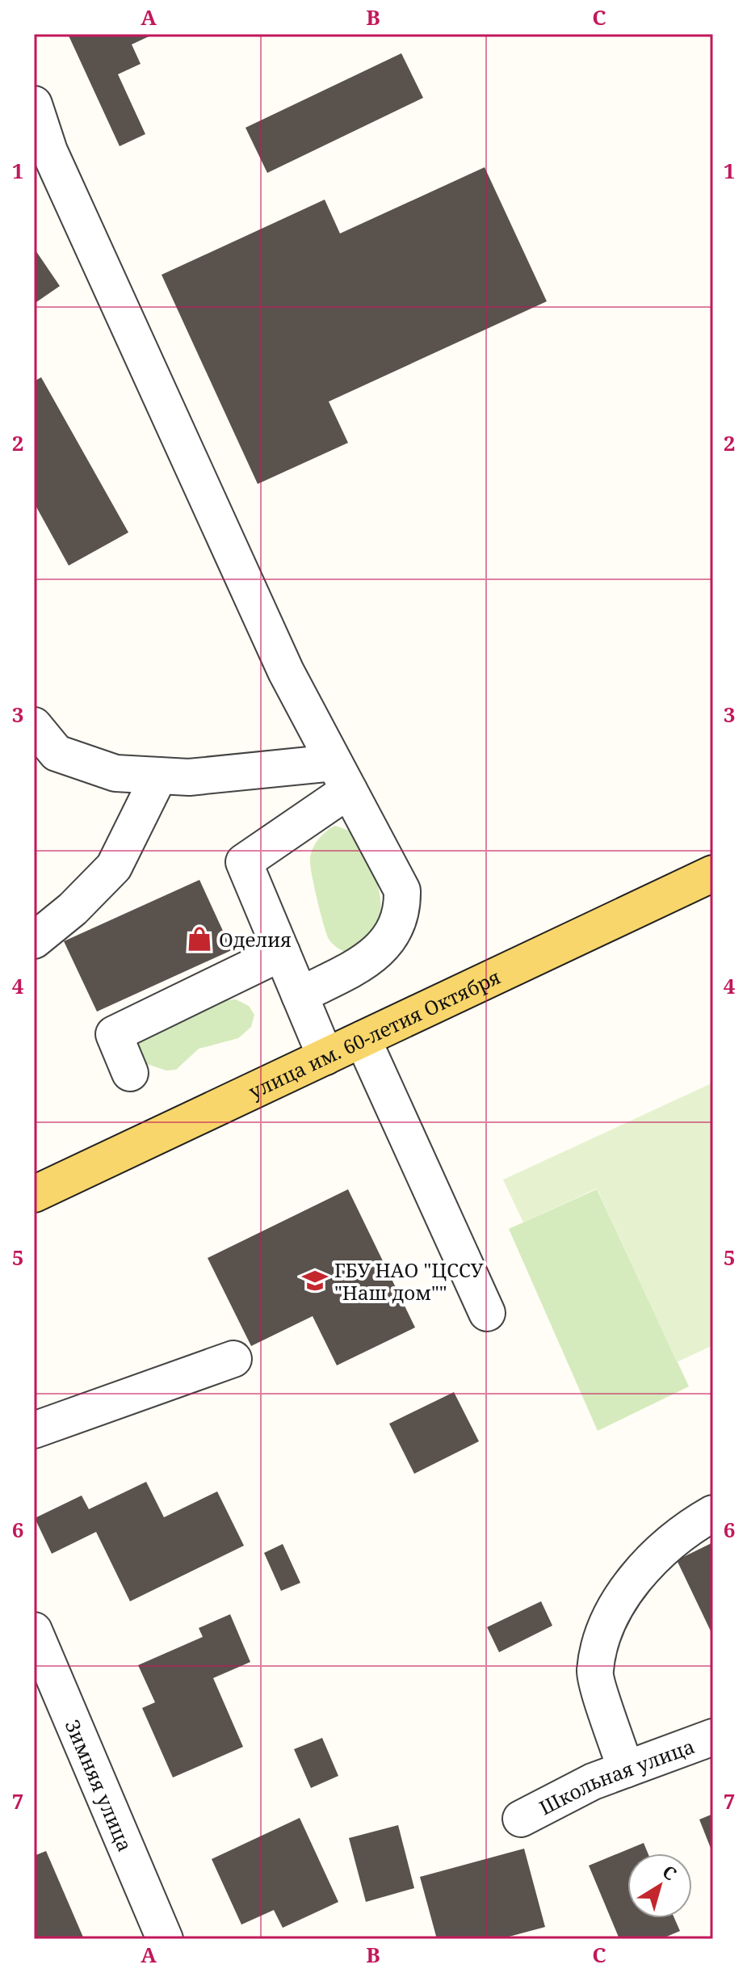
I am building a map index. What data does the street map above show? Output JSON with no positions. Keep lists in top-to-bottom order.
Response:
{
  "streets": {
    "main road": ["улица им. 60-летия Октября"],
    "street": ["Школьная улица", "Зимняя улица"]
  },
  "places": {
    "shop": ["Оделия"],
    "school or university": ["ГБУ НАО \"ЦССУ \"Наш дом\"\""]
  },
  "north": "top right",
  "grid": {
    "columns": ["A", "B", "C"],
    "rows": [
      "1",
      "2",
      "3",
      "4",
      "5",
      "6",
      "7"
    ]
  }
}
